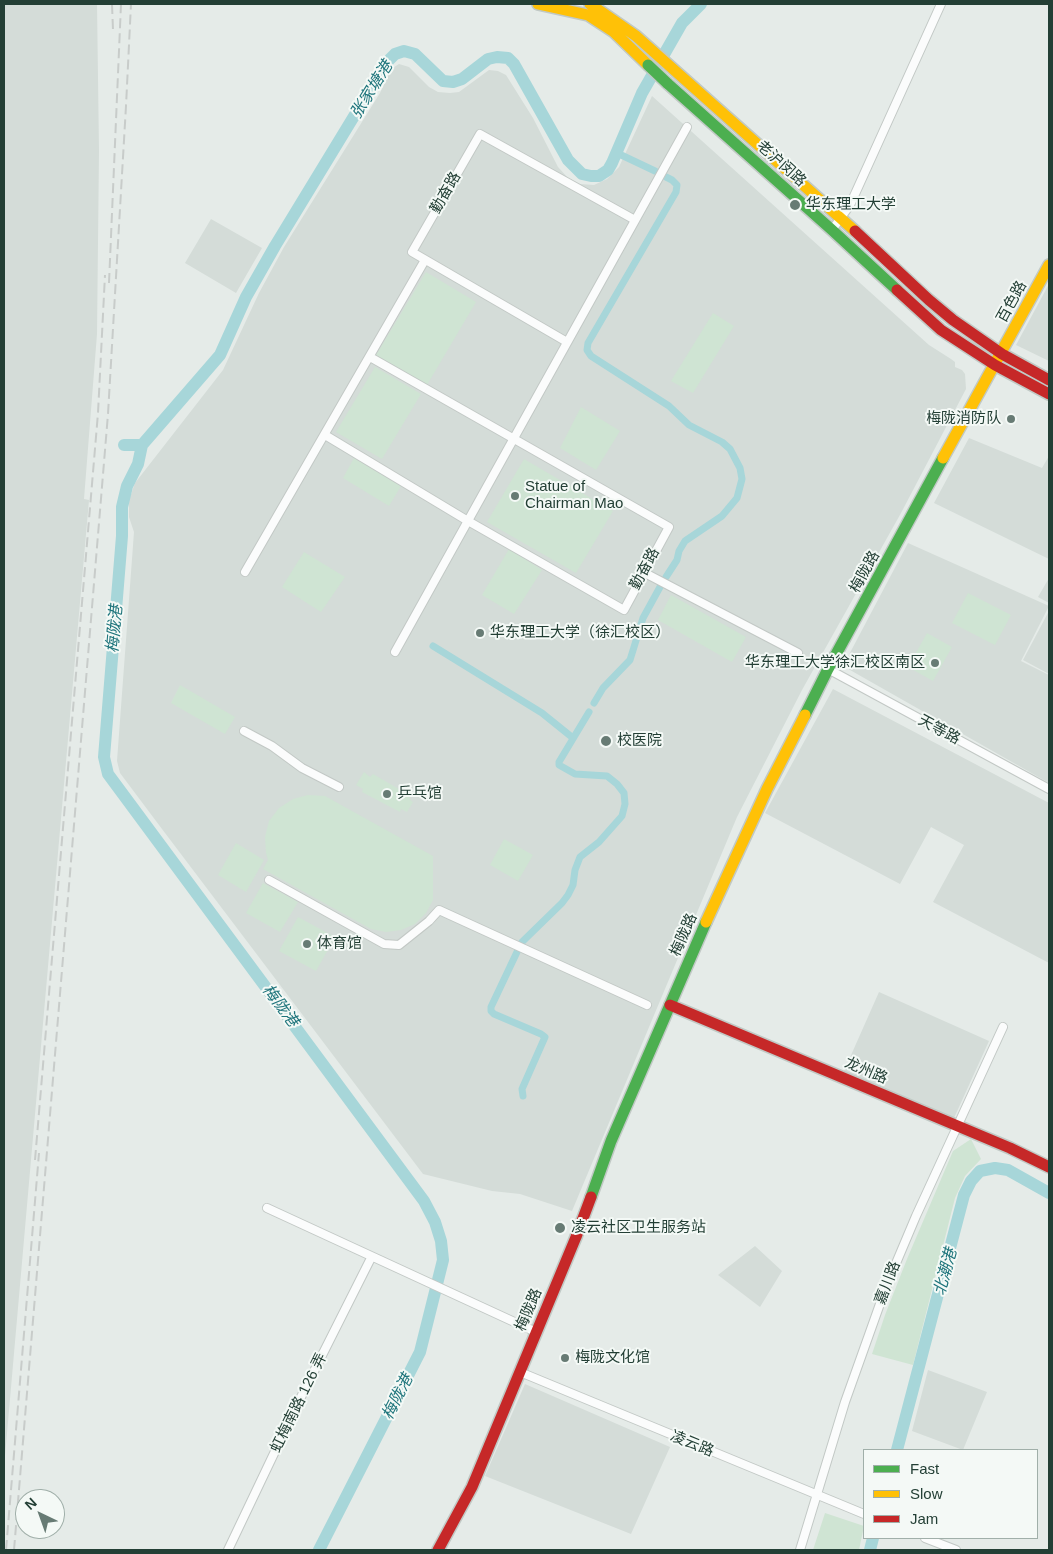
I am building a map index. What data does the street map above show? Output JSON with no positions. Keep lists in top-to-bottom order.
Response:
{
  "streets": {
    "street": [
      "老沪闵路",
      "勤奋路",
      "百色路",
      "梅陇路",
      "天等路",
      "龙州路",
      "嘉川路",
      "虹梅南路 126 弄",
      "凌云路"
    ]
  },
  "crossings": [
    ["老沪闵路", "百色路"],
    ["老沪闵路", "梅陇路"],
    ["百色路", "梅陇路"],
    ["梅陇路", "天等路"],
    ["梅陇路", "龙州路"],
    ["梅陇路", "凌云路"],
    ["龙州路", "嘉川路"],
    ["嘉川路", "凌云路"]
  ],
  "water": ["张家塘港", "梅陇港", "北潮港"],
  "places": [
    "华东理工大学",
    "梅陇消防队",
    "Statue of Chairman Mao",
    "华东理工大学（徐汇校区）",
    "华东理工大学徐汇校区南区",
    "校医院",
    "乒乓馆",
    "体育馆",
    "凌云社区卫生服务站",
    "梅陇文化馆"
  ],
  "legend": ["Fast", "Slow", "Jam"],
  "north": "top left"
}
